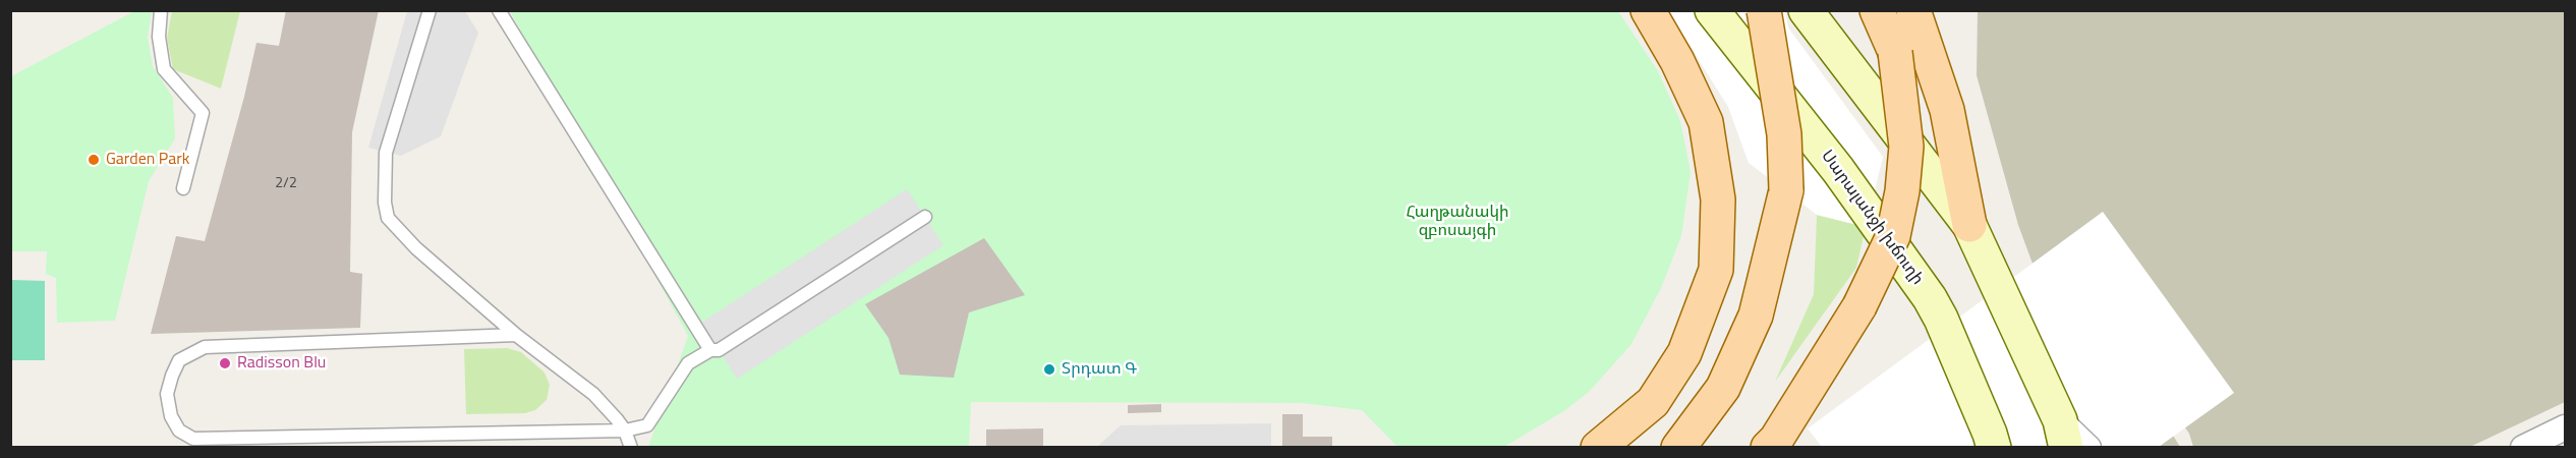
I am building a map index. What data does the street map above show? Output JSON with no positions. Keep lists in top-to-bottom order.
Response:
{
  "streets": {
    "main road": ["Սարալանջի խճուղի"]
  },
  "parks": ["Հաղթանակի զբոսայգի"],
  "places": ["Garden Park", "Radisson Blu", "Տրդատ Գ"],
  "house_numbers": ["2/2"]
}
